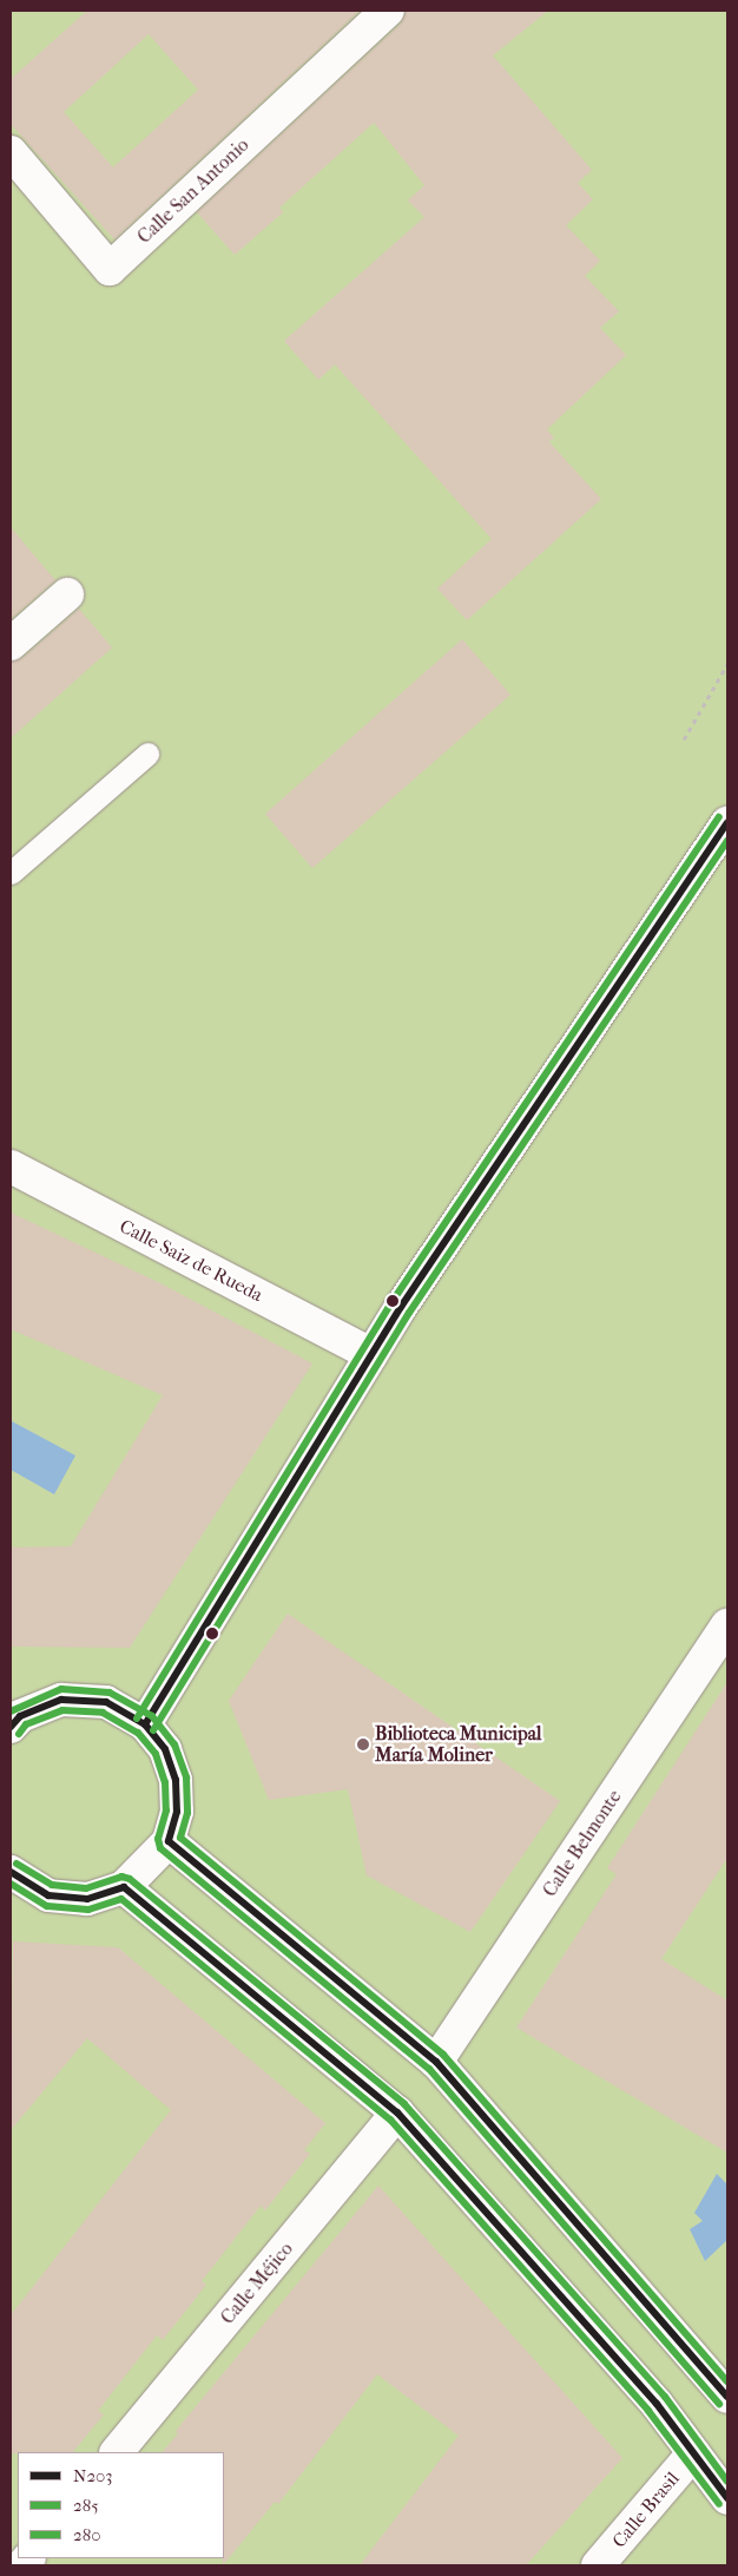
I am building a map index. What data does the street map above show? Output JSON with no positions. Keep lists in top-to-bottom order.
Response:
{
  "streets": {
    "street": [
      "Calle San Antonio",
      "Calle Saiz de Rueda",
      "Calle Belmonte",
      "Calle Méjico",
      "Calle Brasil"
    ]
  },
  "places": ["Biblioteca Municipal María Moliner"],
  "lines": ["transit line 280", "transit line N203", "transit line 285"],
  "legend": ["N203", "285", "280"]
}
